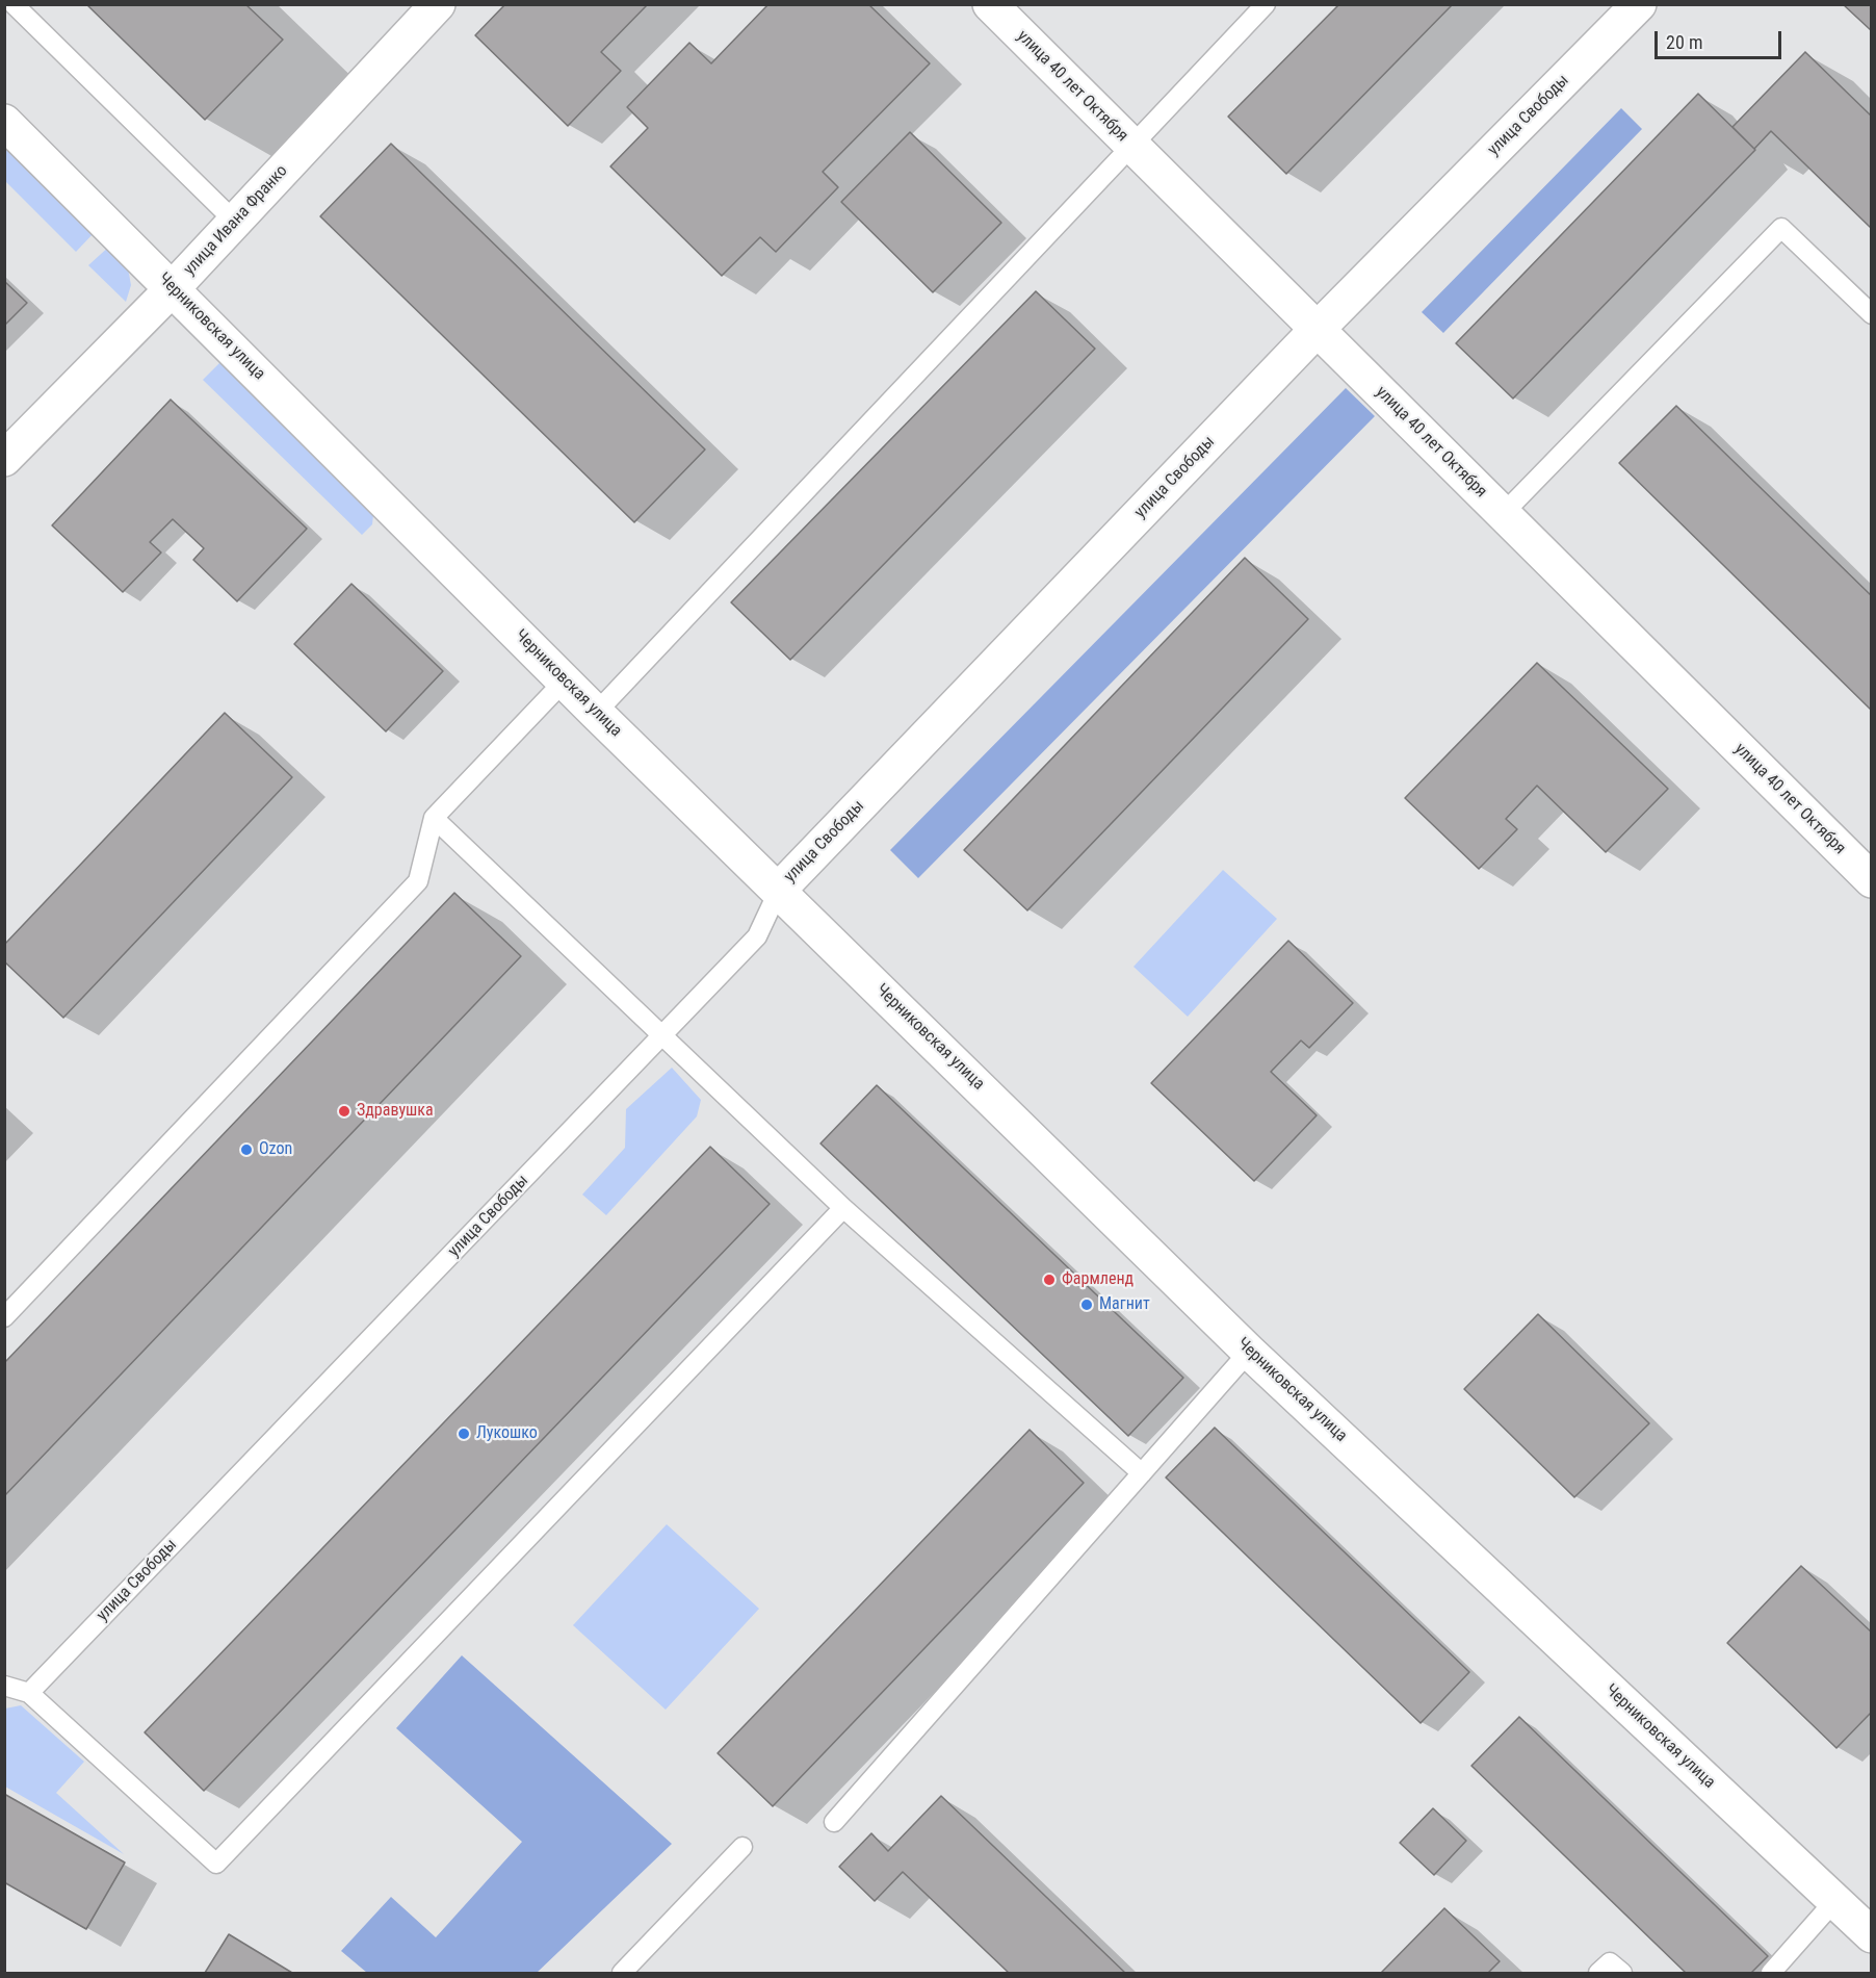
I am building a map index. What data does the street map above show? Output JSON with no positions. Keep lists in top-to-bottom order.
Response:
{
  "streets": {
    "street": [
      "улица 40 лет Октября",
      "улица Свободы",
      "улица Ивана Франко",
      "Черниковская улица"
    ]
  },
  "crossings": [
    ["улица 40 лет Октября", "улица Свободы"],
    ["улица Свободы", "Черниковская улица"],
    ["улица Ивана Франко", "Черниковская улица"]
  ],
  "places": [
    "Здравушка",
    "Ozon",
    "Фармленд",
    "Магнит",
    "Лукошко"
  ],
  "scale_bar": "20 m"
}
